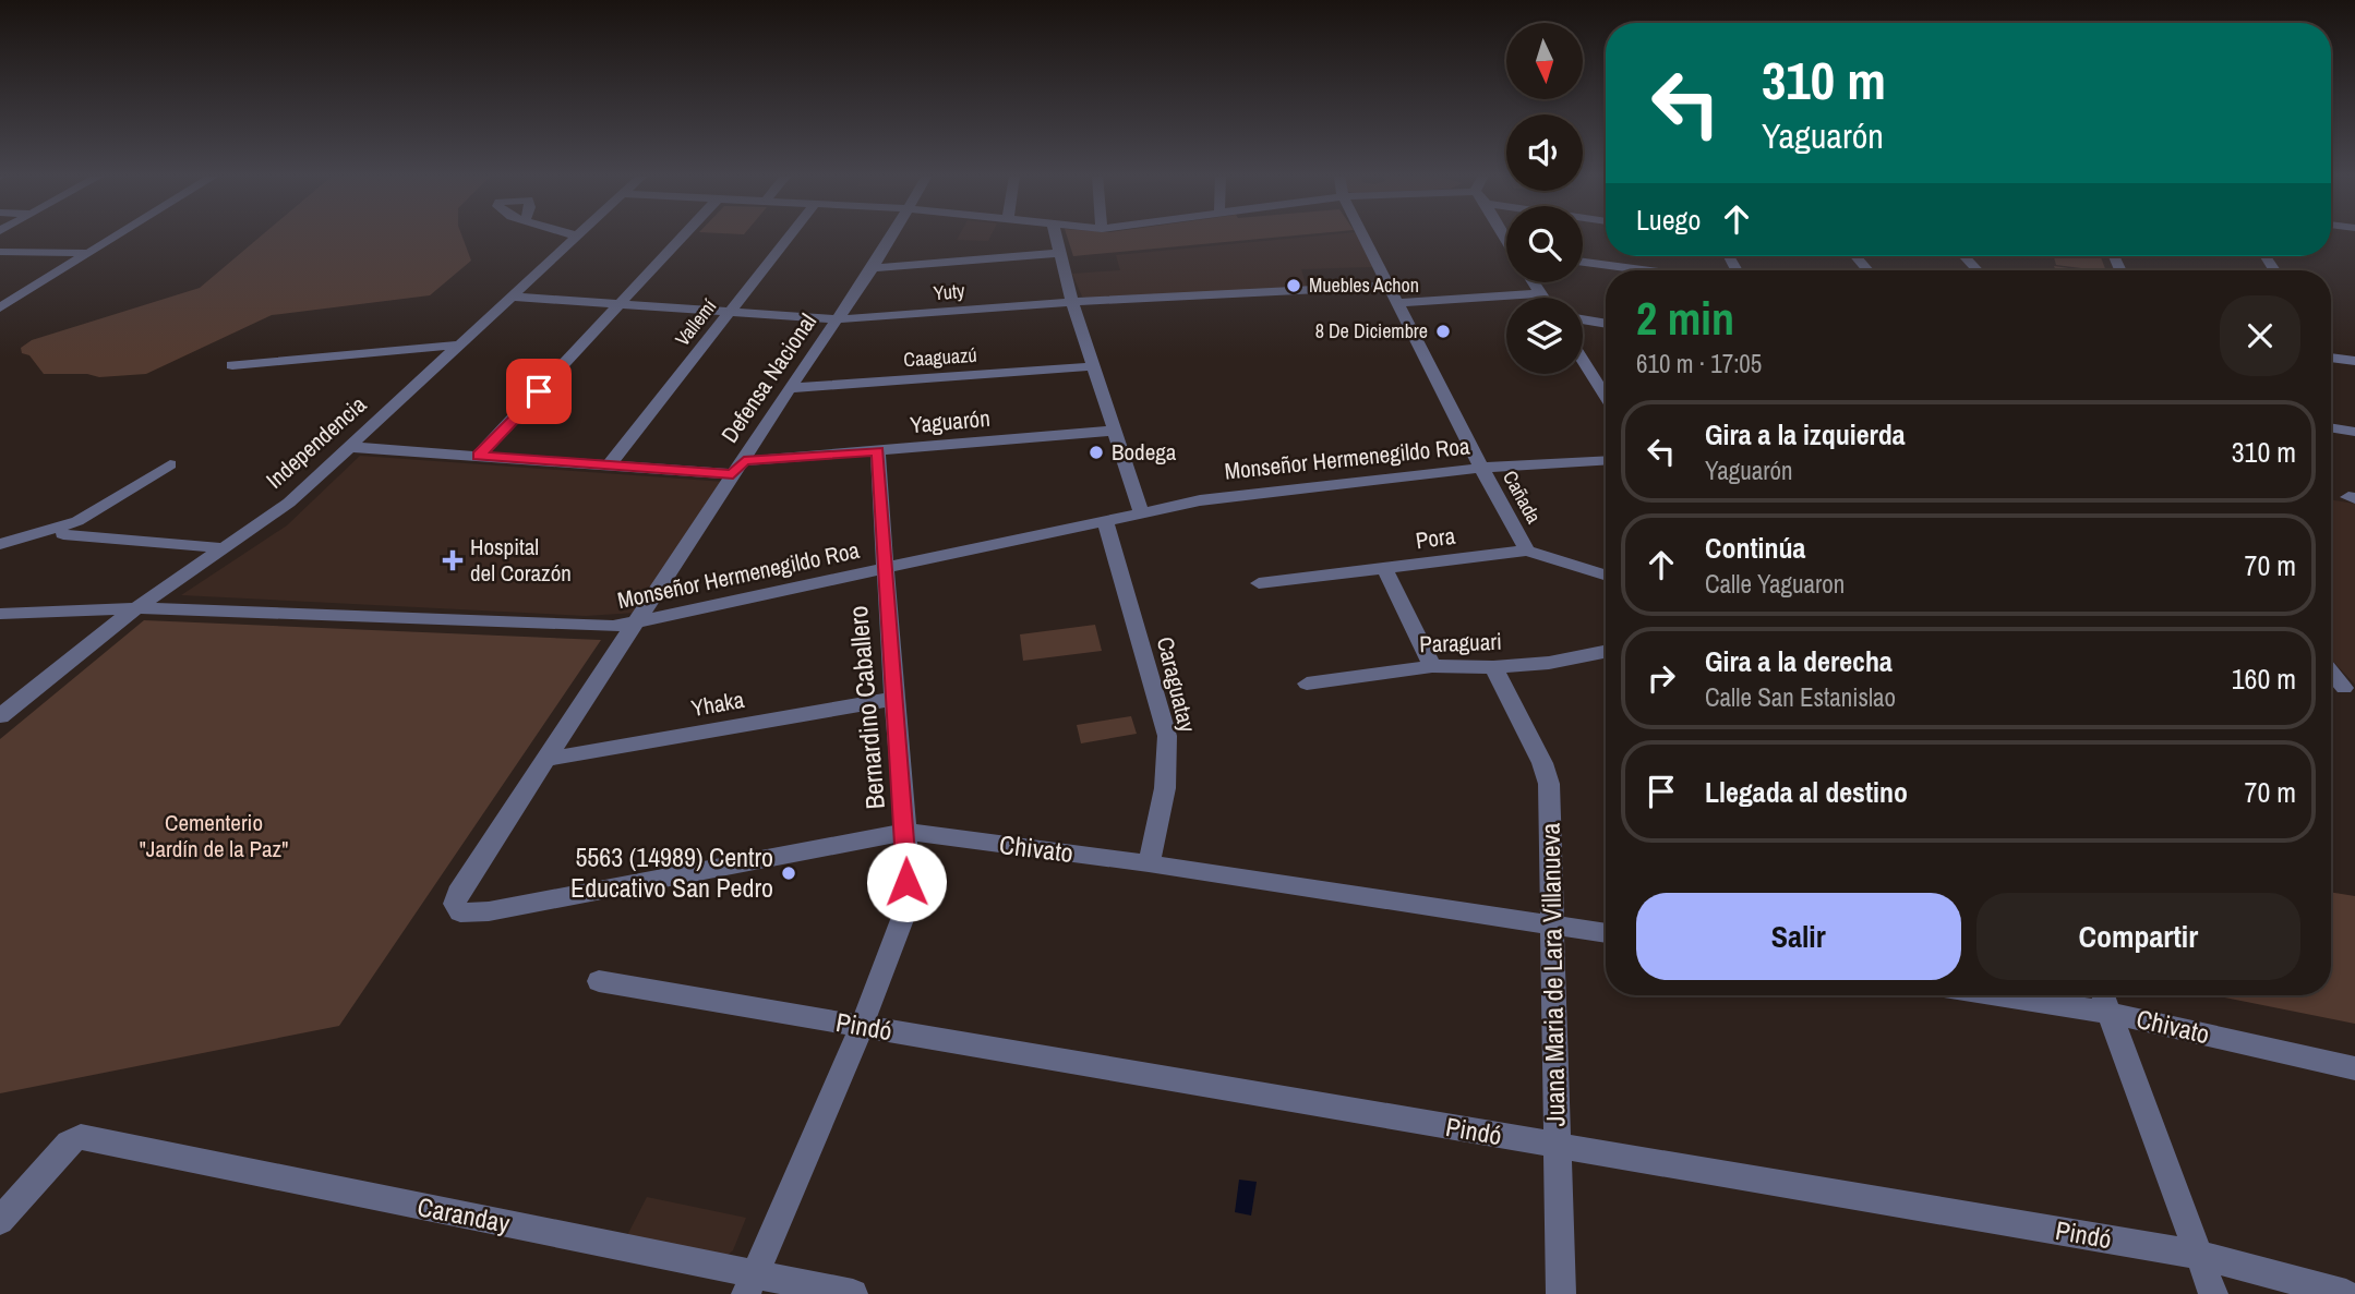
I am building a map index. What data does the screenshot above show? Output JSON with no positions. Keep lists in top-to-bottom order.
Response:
{
  "streets": {
    "street": [
      "Yuty",
      "Vallemí",
      "Caaguazú",
      "Defensa Nacional",
      "Yaguarón",
      "Independencia",
      "Monseñor Hermenegildo Roa",
      "Cañada",
      "Pora",
      "Paraguari",
      "Caraguatay",
      "Yhaka",
      "Bernardino Caballero",
      "Chivato",
      "Juana Maria de Lara Villanueva",
      "Pindó",
      "Caranday"
    ]
  },
  "crossings": [
    ["Yuty", "Vallemí"],
    ["Yuty", "Defensa Nacional"],
    ["Yuty", "Independencia"],
    ["Yuty", "Cañada"],
    ["Caaguazú", "Defensa Nacional"],
    ["Defensa Nacional", "Yaguarón"],
    ["Defensa Nacional", "Monseñor Hermenegildo Roa"],
    ["Defensa Nacional", "Yhaka"],
    ["Defensa Nacional", "Chivato"],
    ["Yaguarón", "Bernardino Caballero"],
    ["Independencia", "Monseñor Hermenegildo Roa"],
    ["Monseñor Hermenegildo Roa", "Cañada"],
    ["Monseñor Hermenegildo Roa", "Caraguatay"],
    ["Monseñor Hermenegildo Roa", "Bernardino Caballero"],
    ["Cañada", "Pora"],
    ["Paraguari", "Juana Maria de Lara Villanueva"],
    ["Caraguatay", "Chivato"],
    ["Yhaka", "Bernardino Caballero"],
    ["Bernardino Caballero", "Chivato"],
    ["Bernardino Caballero", "Pindó"],
    ["Bernardino Caballero", "Caranday"],
    ["Chivato", "Juana Maria de Lara Villanueva"],
    ["Juana Maria de Lara Villanueva", "Pindó"]
  ],
  "parks": ["Cementerio \"Jardín de la Paz\""],
  "places": {
    "other": [
      "Muebles Achon",
      "8 De Diciembre",
      "Bodega",
      "5563 (14989) Centro Educativo San Pedro"
    ],
    "health": ["Hospital del Corazón"]
  },
  "north": "bottom",
  "page": {
    "turn": ["310 m", "Yaguarón"],
    "then": "Luego",
    "heading": ["2 min", "610 m · 17:05"],
    "list": [
      {
        "name": "Gira a la izquierda",
        "note": "Yaguarón",
        "value": "310 m"
      },
      {
        "name": "Continúa",
        "note": "Calle Yaguaron",
        "value": "70 m"
      },
      {
        "name": "Gira a la derecha",
        "note": "Calle San Estanislao",
        "value": "160 m"
      },
      {
        "name": "Llegada al destino",
        "value": "70 m"
      }
    ],
    "buttons": ["Salir", "Compartir"]
  }
}
